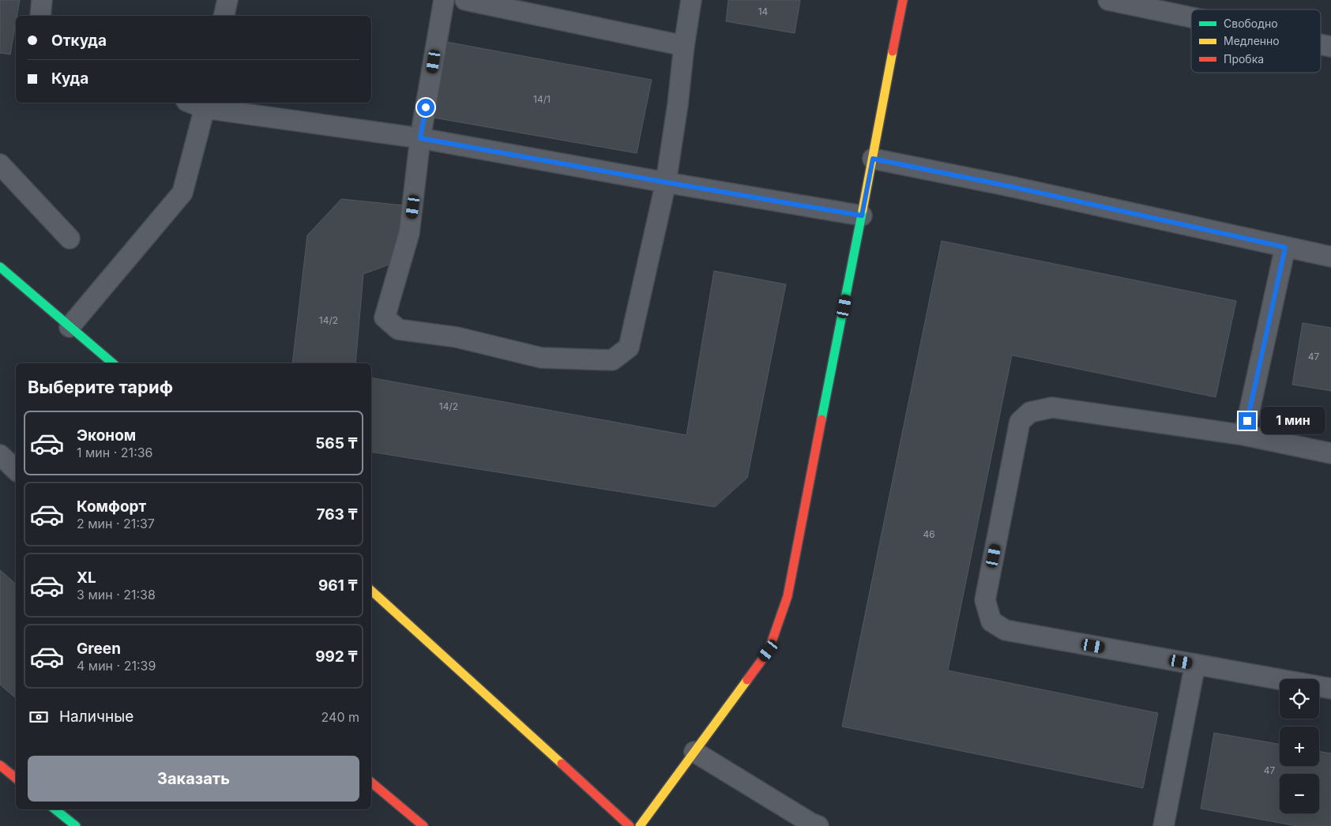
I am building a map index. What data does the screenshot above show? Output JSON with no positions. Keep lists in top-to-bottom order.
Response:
{
  "house_numbers": [
    "14",
    "14/1",
    "14/2",
    "47",
    "14/2",
    "46",
    "47"
  ],
  "legend": ["Свободно", "Медленно", "Пробка"],
  "page": {
    "banner": ["Откуда", "Куда"],
    "heading": "Выберите тариф",
    "bubble": "1 мин",
    "list": [
      {
        "name": "Эконом",
        "note": "1 мин · 21:36",
        "value": "565 ₸"
      },
      {
        "name": "Комфорт",
        "note": "2 мин · 21:37",
        "value": "763 ₸"
      },
      {
        "name": "XL",
        "note": "3 мин · 21:38",
        "value": "961 ₸"
      },
      {
        "name": "Green",
        "note": "4 мин · 21:39",
        "value": "992 ₸"
      }
    ],
    "map_buttons": ["+", "−"],
    "pay": ["Наличные", "240 m"],
    "buttons": "Заказать"
  }
}
